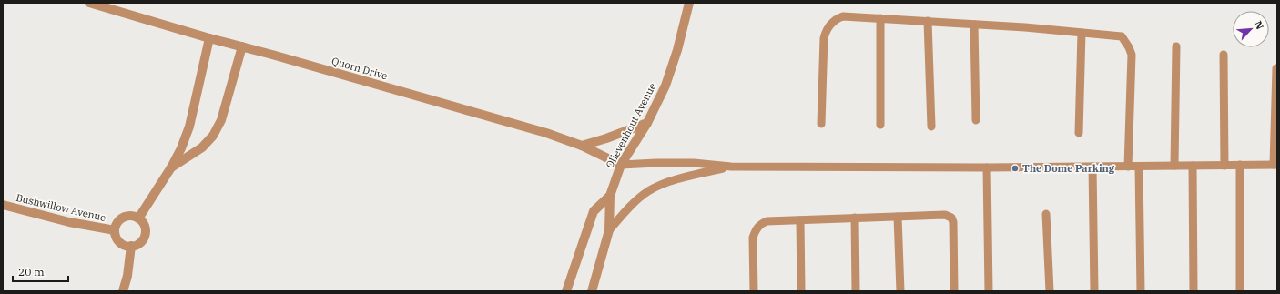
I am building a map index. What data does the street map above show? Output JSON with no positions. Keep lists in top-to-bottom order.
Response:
{
  "streets": {
    "street": ["Quorn Drive", "Olievenhout Avenue", "Bushwillow Avenue"]
  },
  "crossings": [
    ["Quorn Drive", "Olievenhout Avenue"]
  ],
  "places": ["The Dome Parking"],
  "scale_bar": "20 m",
  "north": "top right"
}
